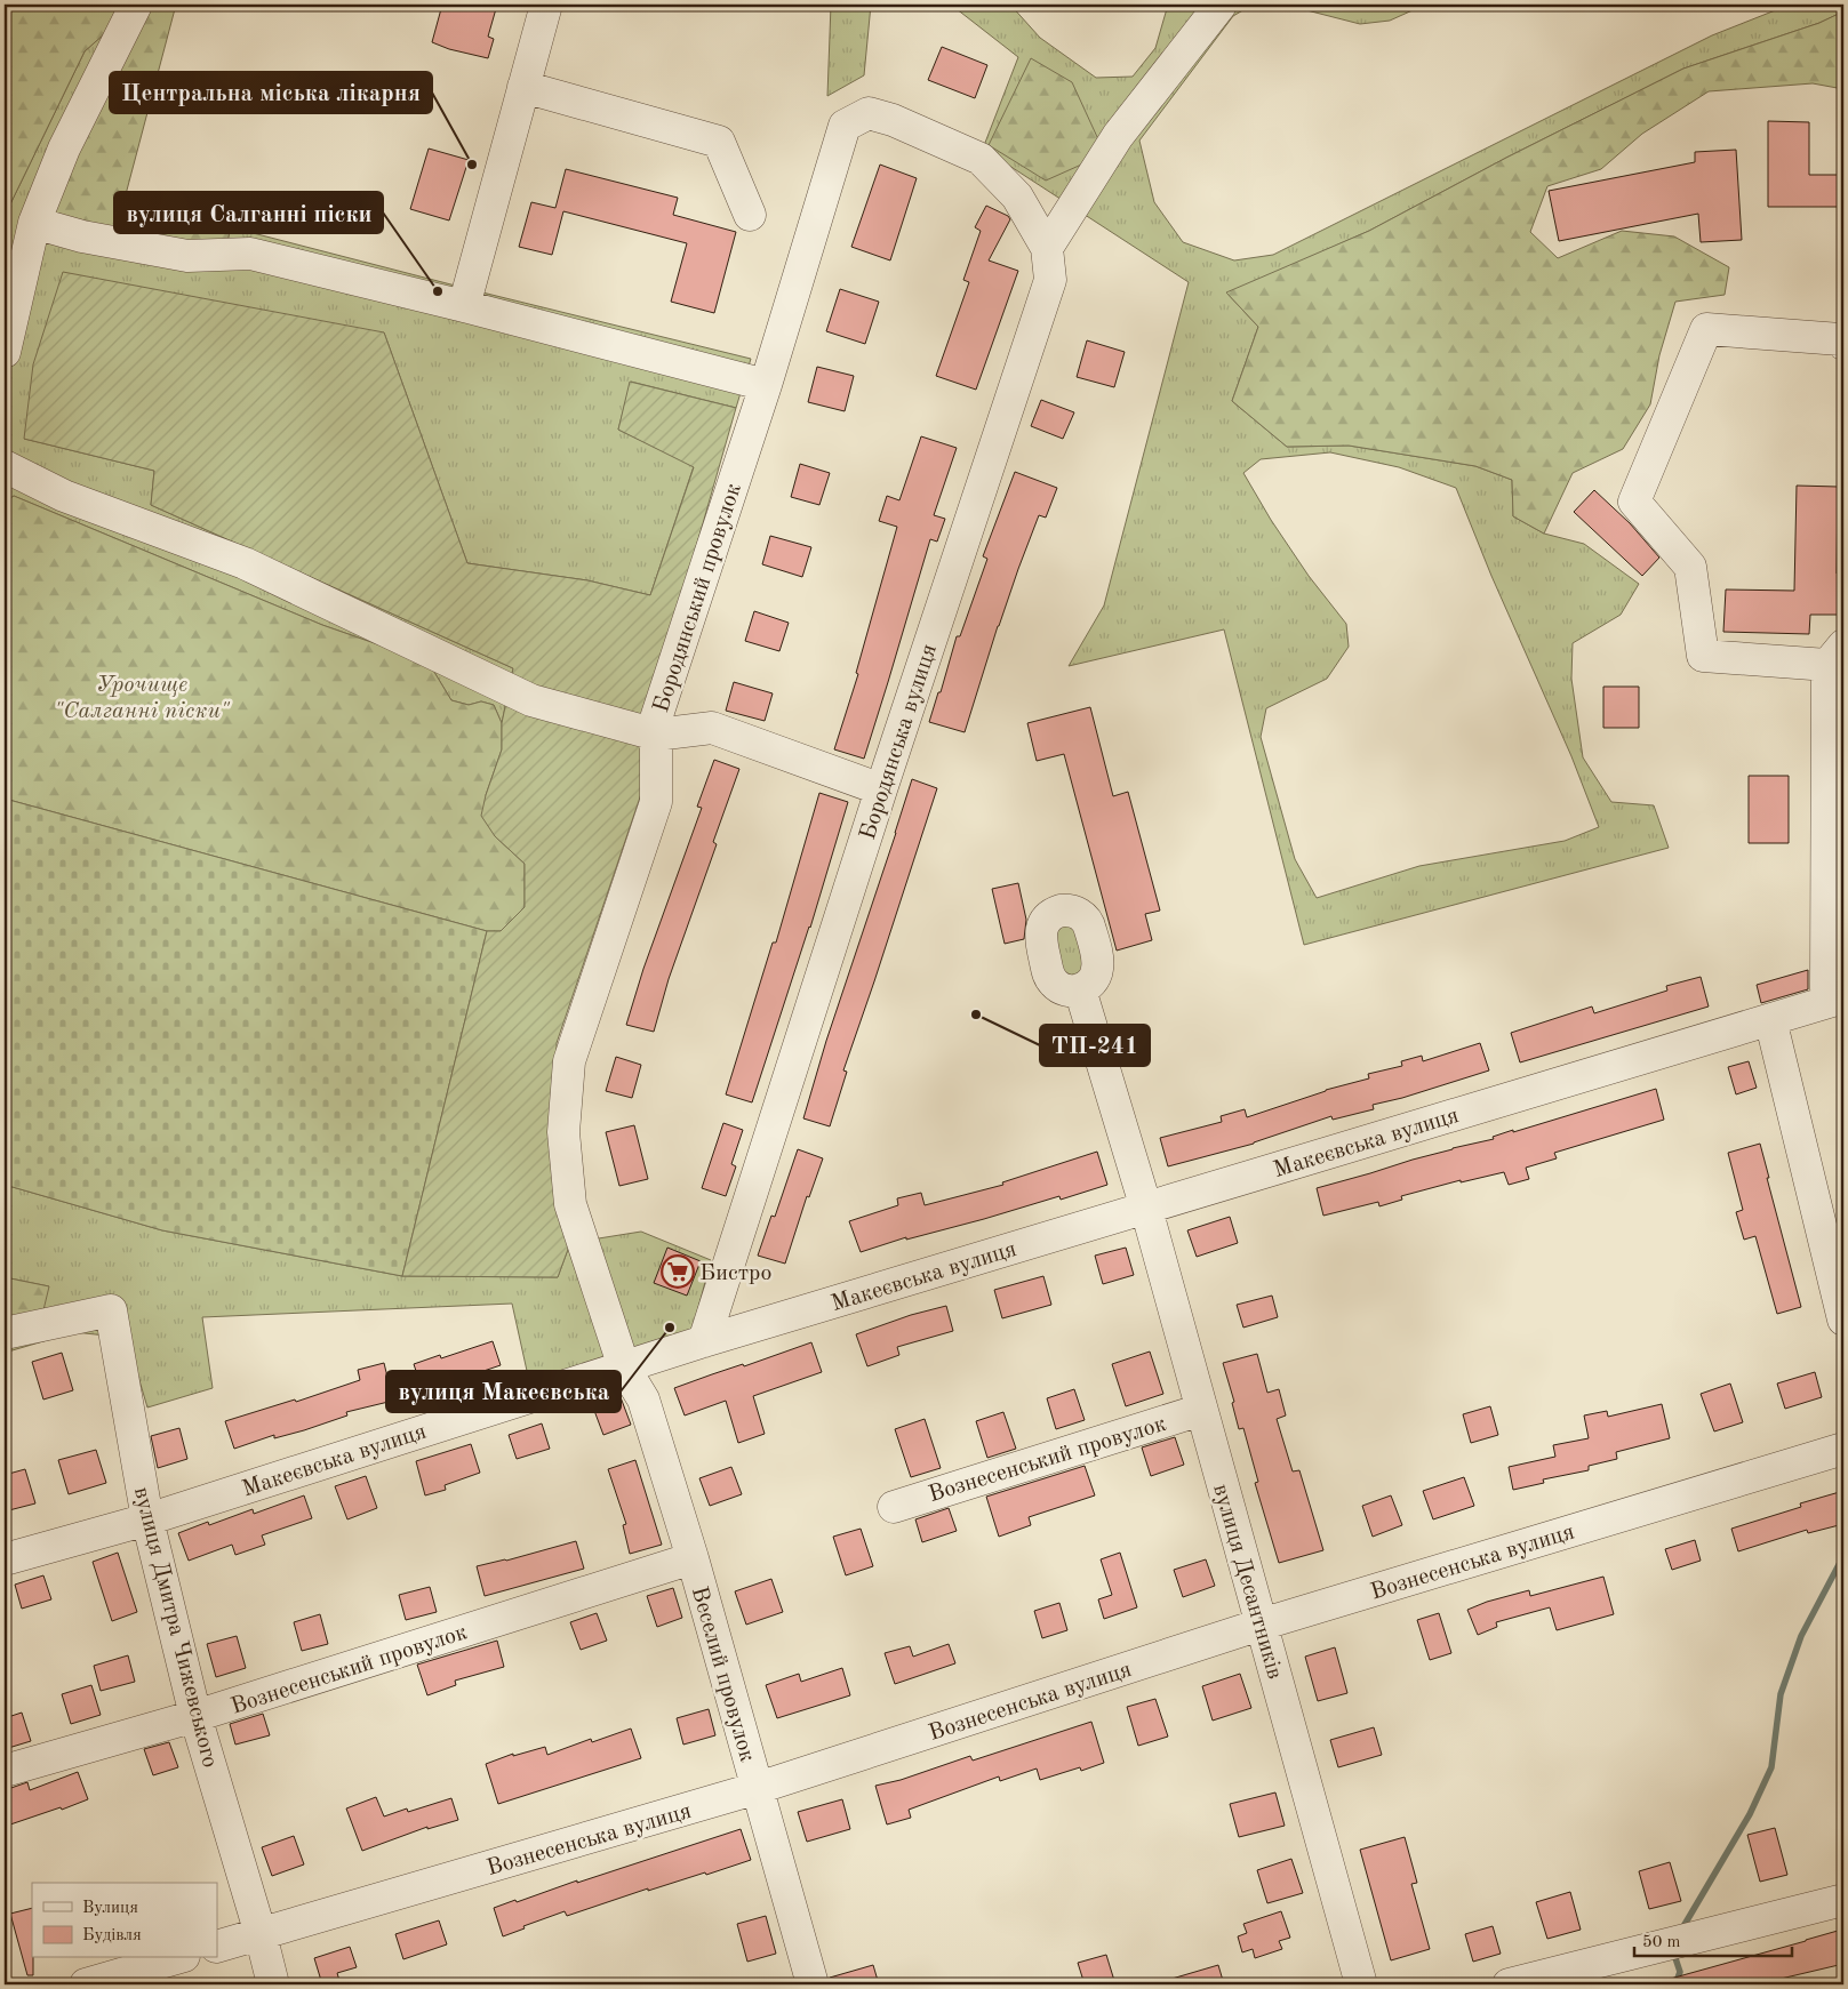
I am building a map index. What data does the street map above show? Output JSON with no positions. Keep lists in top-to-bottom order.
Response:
{
  "streets": {
    "street": [
      "Бородянський провулок",
      "Бородянська вулиця",
      "Макеєвська вулиця",
      "Вознесенський провулок",
      "Вознесенська вулиця",
      "вулиця Десантників",
      "вулиця Дмитра Чижевського",
      "Веселий провулок"
    ]
  },
  "crossings": [
    ["Бородянський провулок", "Бородянська вулиця"],
    ["Бородянський провулок", "Макеєвська вулиця"],
    ["Бородянський провулок", "Веселий провулок"],
    ["Бородянська вулиця", "Макеєвська вулиця"],
    ["Макеєвська вулиця", "вулиця Десантників"],
    ["Макеєвська вулиця", "вулиця Дмитра Чижевського"],
    ["Макеєвська вулиця", "Веселий провулок"],
    ["Вознесенський провулок", "вулиця Десантників"],
    ["Вознесенський провулок", "вулиця Дмитра Чижевського"],
    ["Вознесенський провулок", "Веселий провулок"],
    ["Вознесенська вулиця", "вулиця Десантників"],
    ["Вознесенська вулиця", "вулиця Дмитра Чижевського"],
    ["Вознесенська вулиця", "Веселий провулок"]
  ],
  "parks": ["Урочище \"Салганні піски\""],
  "places": {
    "other": [
      "Центральна міська лікарня",
      "вулиця Салганні піски",
      "ТП-241",
      "вулиця Макеєвська"
    ],
    "supermarket": ["Бистро"]
  },
  "legend": ["Вулиця", "Будівля"],
  "scale_bar": "50 m"
}
